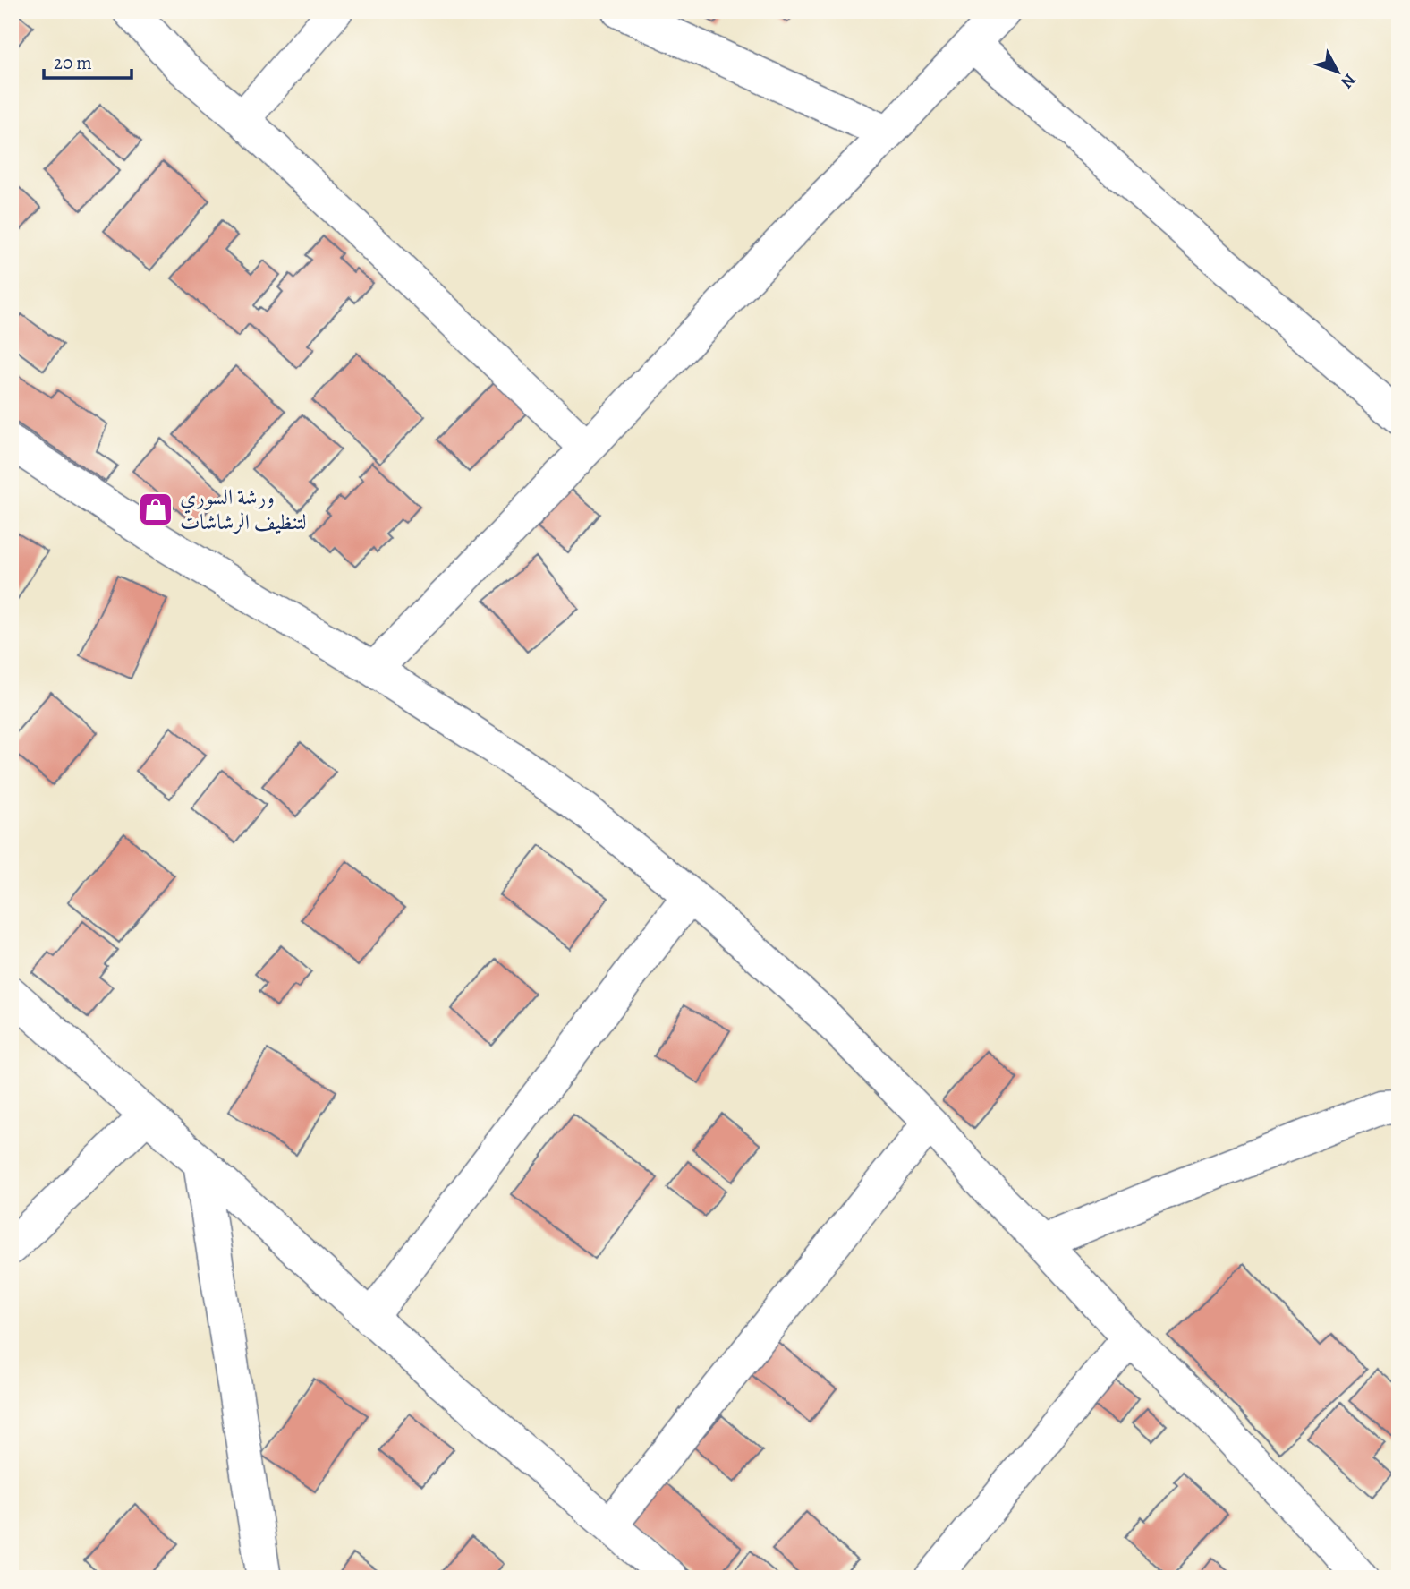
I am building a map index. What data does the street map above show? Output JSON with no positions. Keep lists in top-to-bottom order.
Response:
{
  "places": {
    "shop": ["ورشة السوري لتنظيف الرشاشات"]
  },
  "scale_bar": "20 m",
  "north": "bottom right"
}
